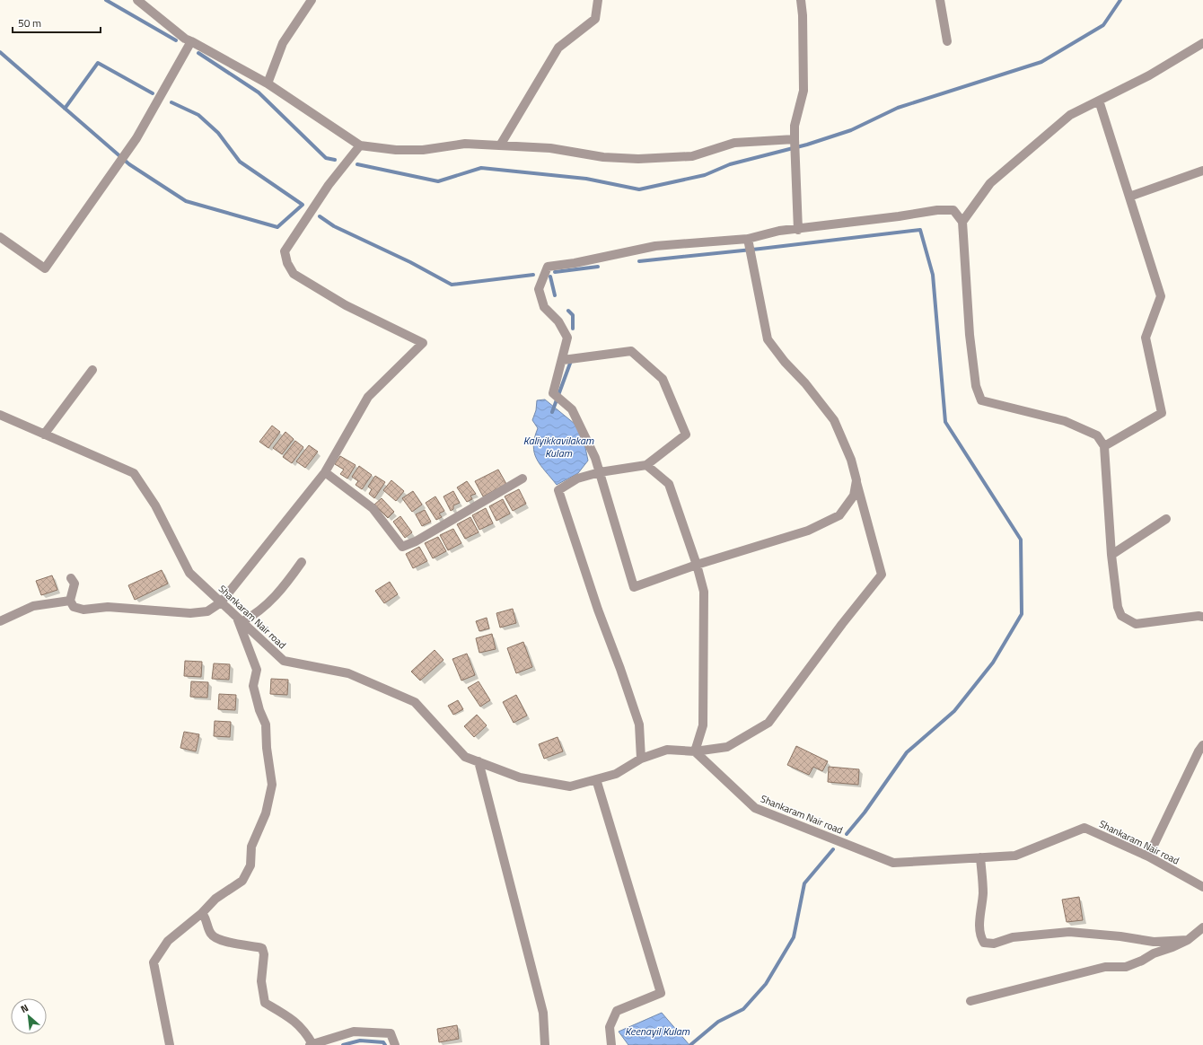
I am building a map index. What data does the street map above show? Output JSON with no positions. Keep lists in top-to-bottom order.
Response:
{
  "streets": {
    "street": ["Shankaram Nair road"]
  },
  "water": ["Kaliyikkavilakam Kulam", "Keenayil Kulam"],
  "scale_bar": "50 m",
  "north": "top left"
}
